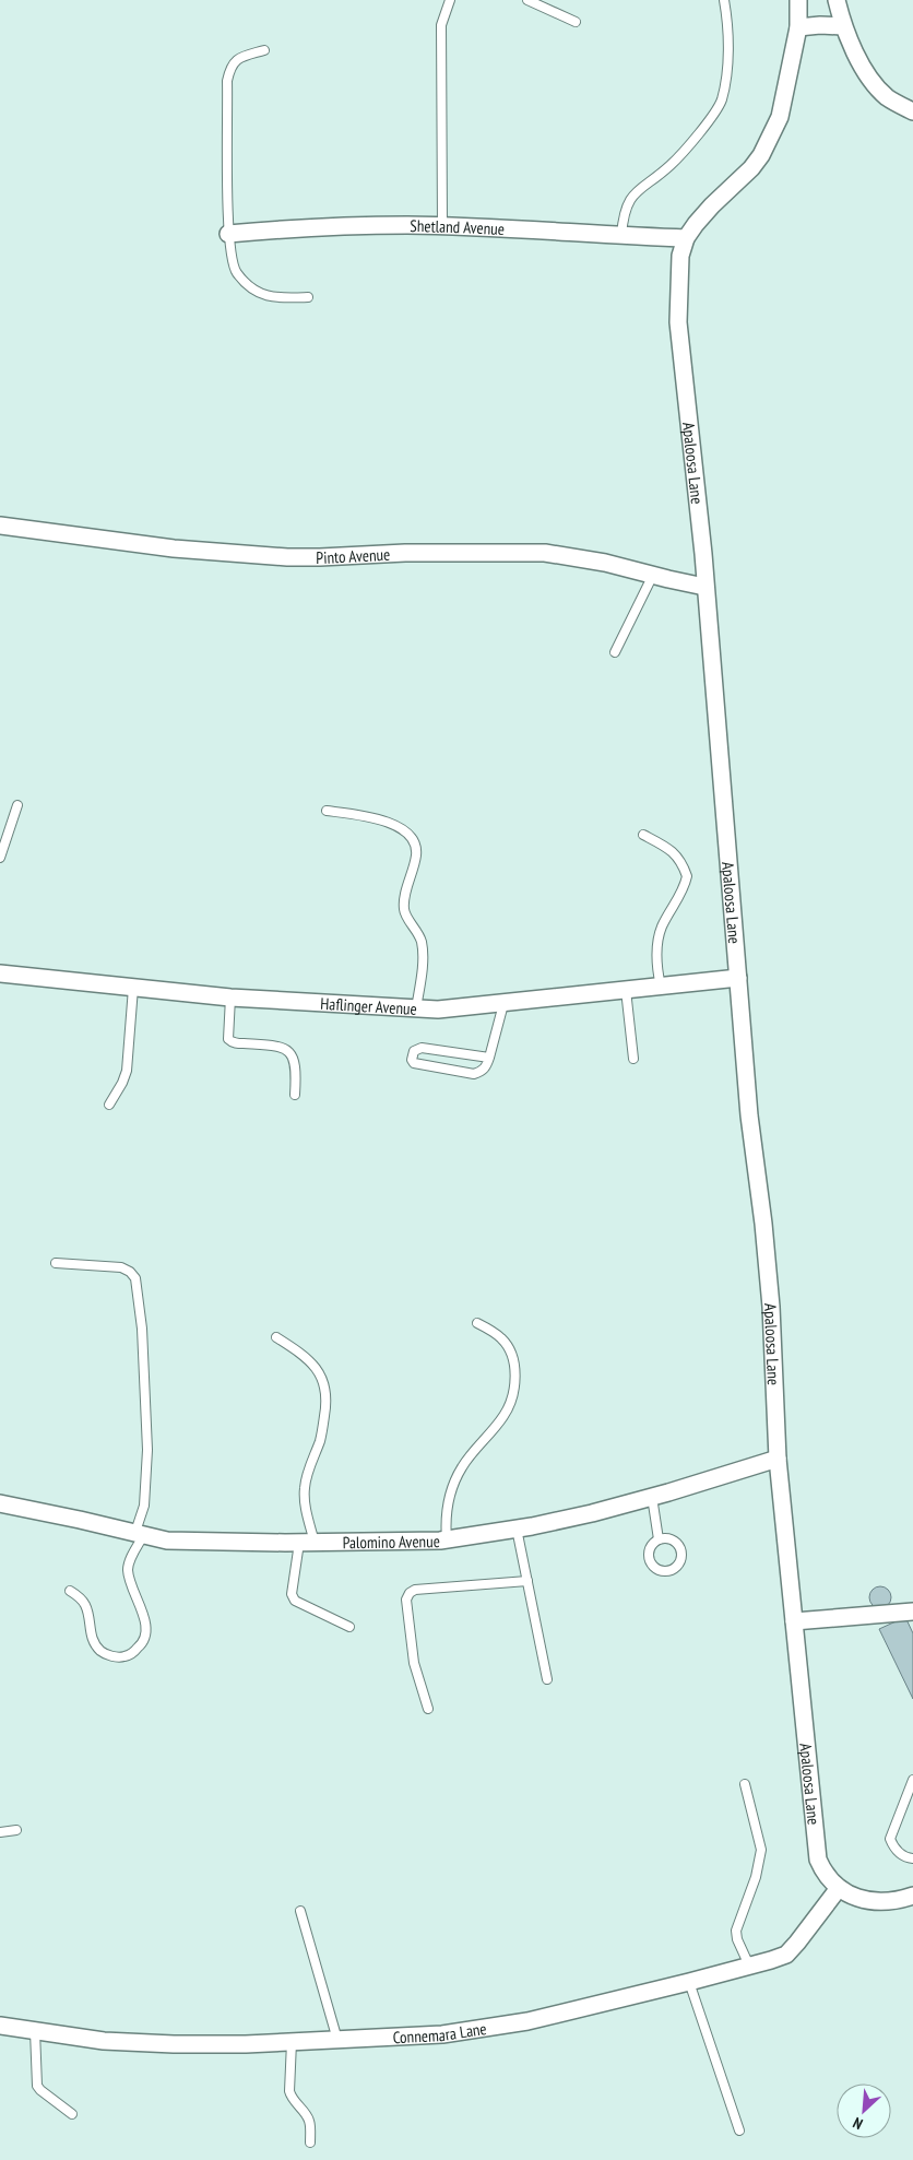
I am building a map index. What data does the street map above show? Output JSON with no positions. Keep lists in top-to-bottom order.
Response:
{
  "streets": {
    "street": [
      "Shetland Avenue",
      "Apaloosa Lane",
      "Pinto Avenue",
      "Haflinger Avenue",
      "Palomino Avenue",
      "Connemara Lane"
    ]
  },
  "crossings": [
    ["Shetland Avenue", "Apaloosa Lane"],
    ["Apaloosa Lane", "Pinto Avenue"],
    ["Apaloosa Lane", "Haflinger Avenue"],
    ["Apaloosa Lane", "Palomino Avenue"],
    ["Apaloosa Lane", "Connemara Lane"]
  ],
  "north": "bottom left"
}
